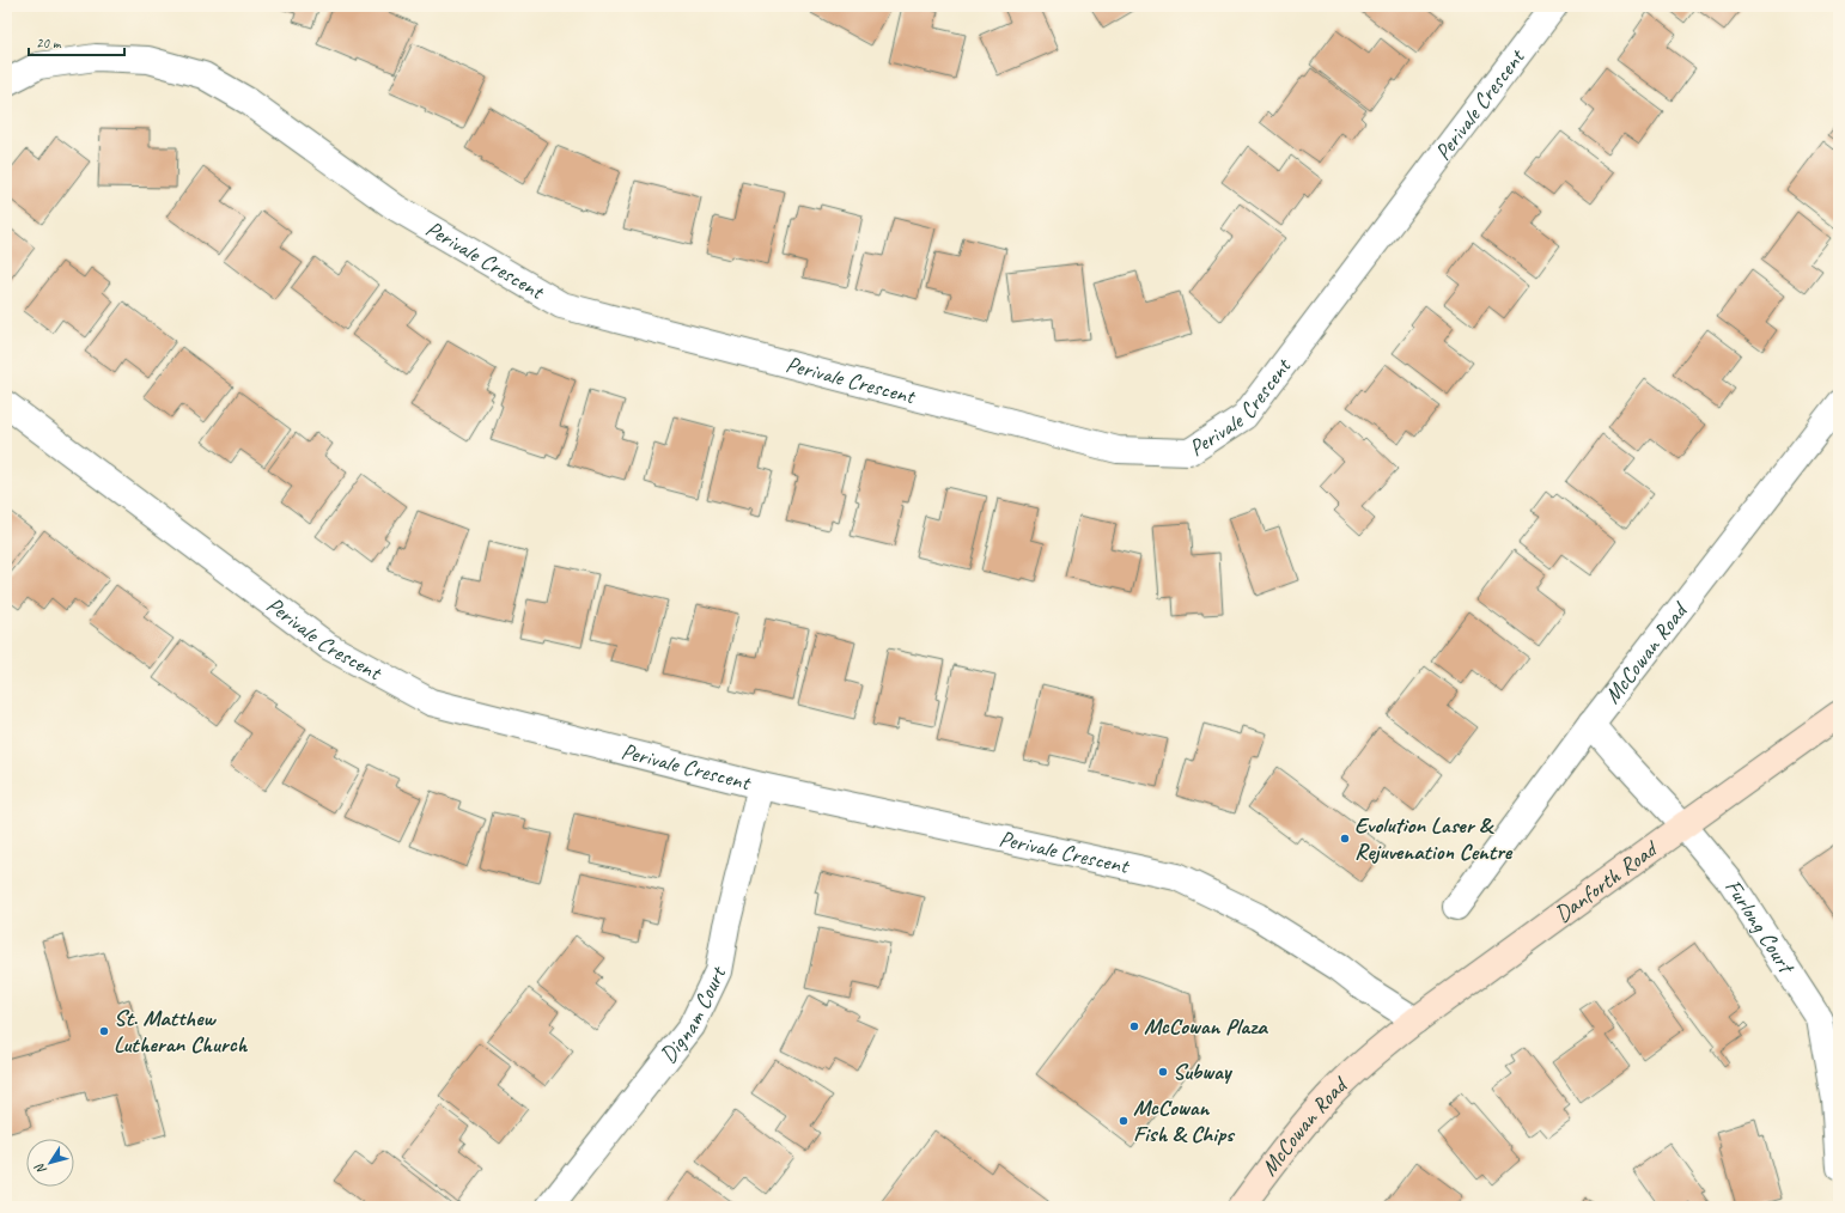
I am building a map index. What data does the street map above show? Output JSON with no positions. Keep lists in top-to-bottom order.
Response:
{
  "streets": {
    "main road": ["McCowan Road", "Danforth Road"],
    "street": ["Perivale Crescent", "Furlong Court", "Dignam Court"]
  },
  "crossings": [
    ["Perivale Crescent", "Danforth Road"],
    ["Perivale Crescent", "Dignam Court"],
    ["McCowan Road", "Danforth Road"],
    ["McCowan Road", "Furlong Court"],
    ["Danforth Road", "Furlong Court"]
  ],
  "places": [
    "Evolution Laser & Rejuvenation Centre",
    "McCowan Plaza",
    "St. Matthew Lutheran Church",
    "Subway",
    "McCowan Fish & Chips"
  ],
  "scale_bar": "20 m",
  "north": "bottom left"
}
